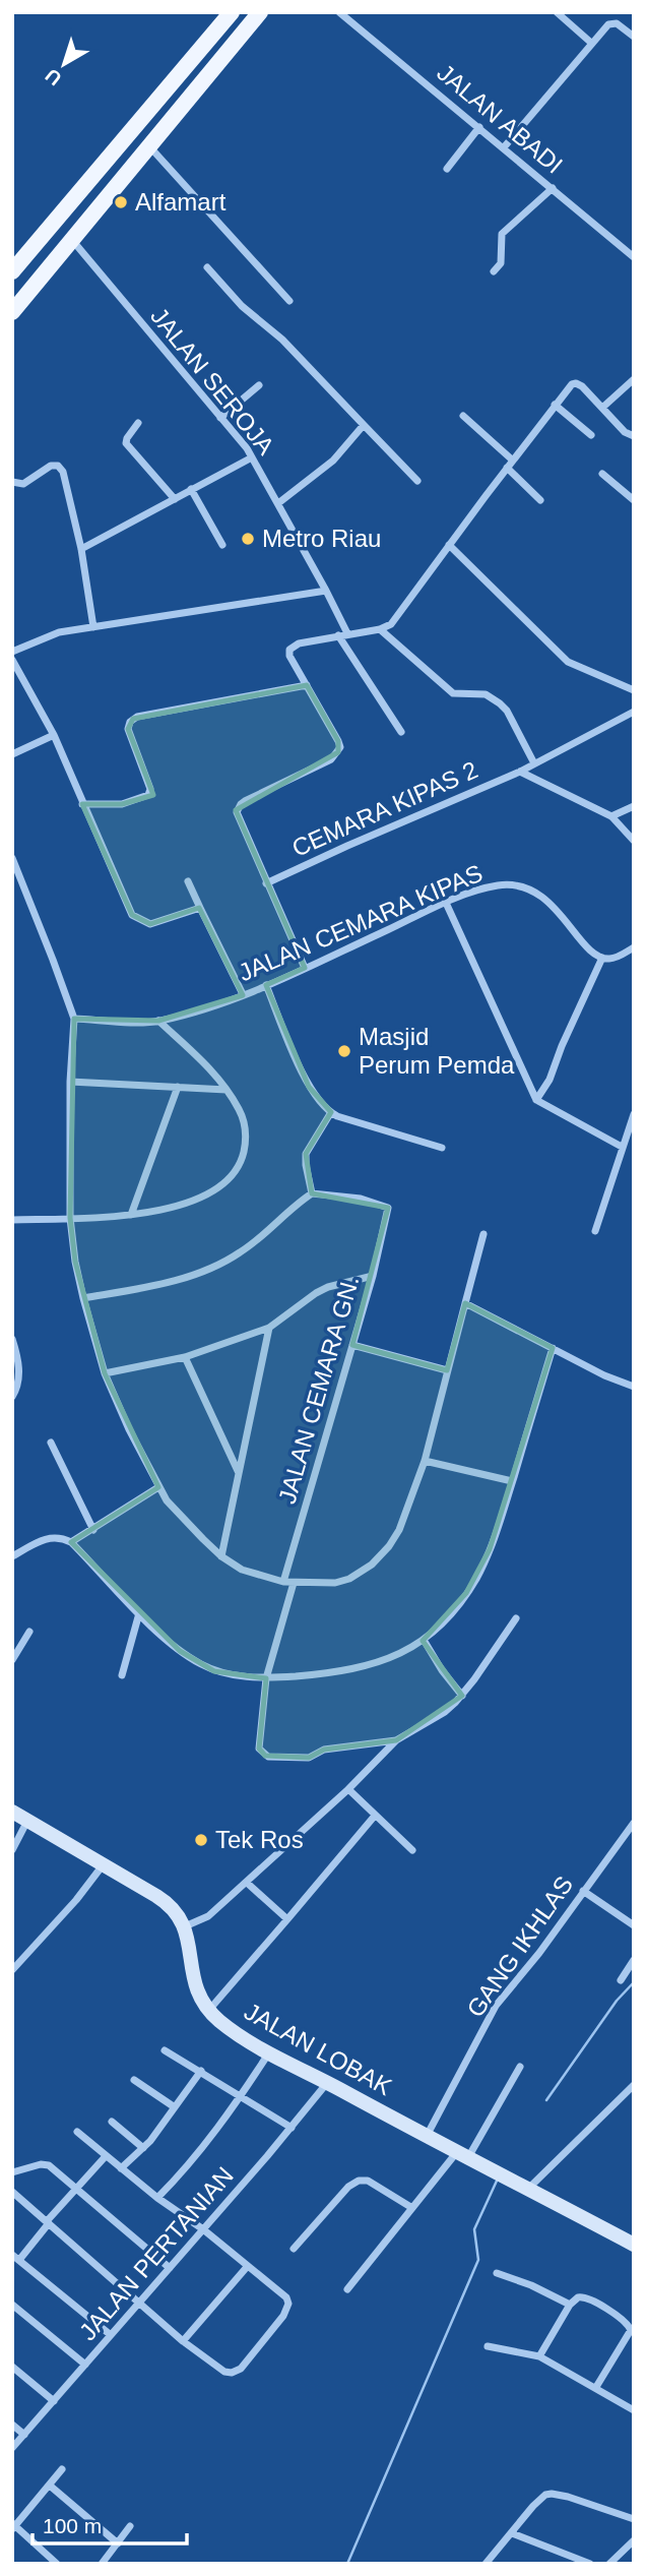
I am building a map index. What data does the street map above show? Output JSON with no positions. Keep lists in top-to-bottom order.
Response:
{
  "streets": {
    "main road": ["JALAN LOBAK"],
    "street": [
      "JALAN ABADI",
      "JALAN SEROJA",
      "CEMARA KIPAS 2",
      "JALAN CEMARA KIPAS",
      "JALAN CEMARA GN.",
      "GANG IKHLAS",
      "JALAN PERTANIAN"
    ]
  },
  "crossings": [
    ["GANG IKHLAS", "JALAN LOBAK"],
    ["JALAN LOBAK", "JALAN PERTANIAN"]
  ],
  "places": [
    "Alfamart",
    "Metro Riau",
    "Masjid Perum Pemda",
    "Tek Ros"
  ],
  "scale_bar": "100 m",
  "north": "bottom left"
}
